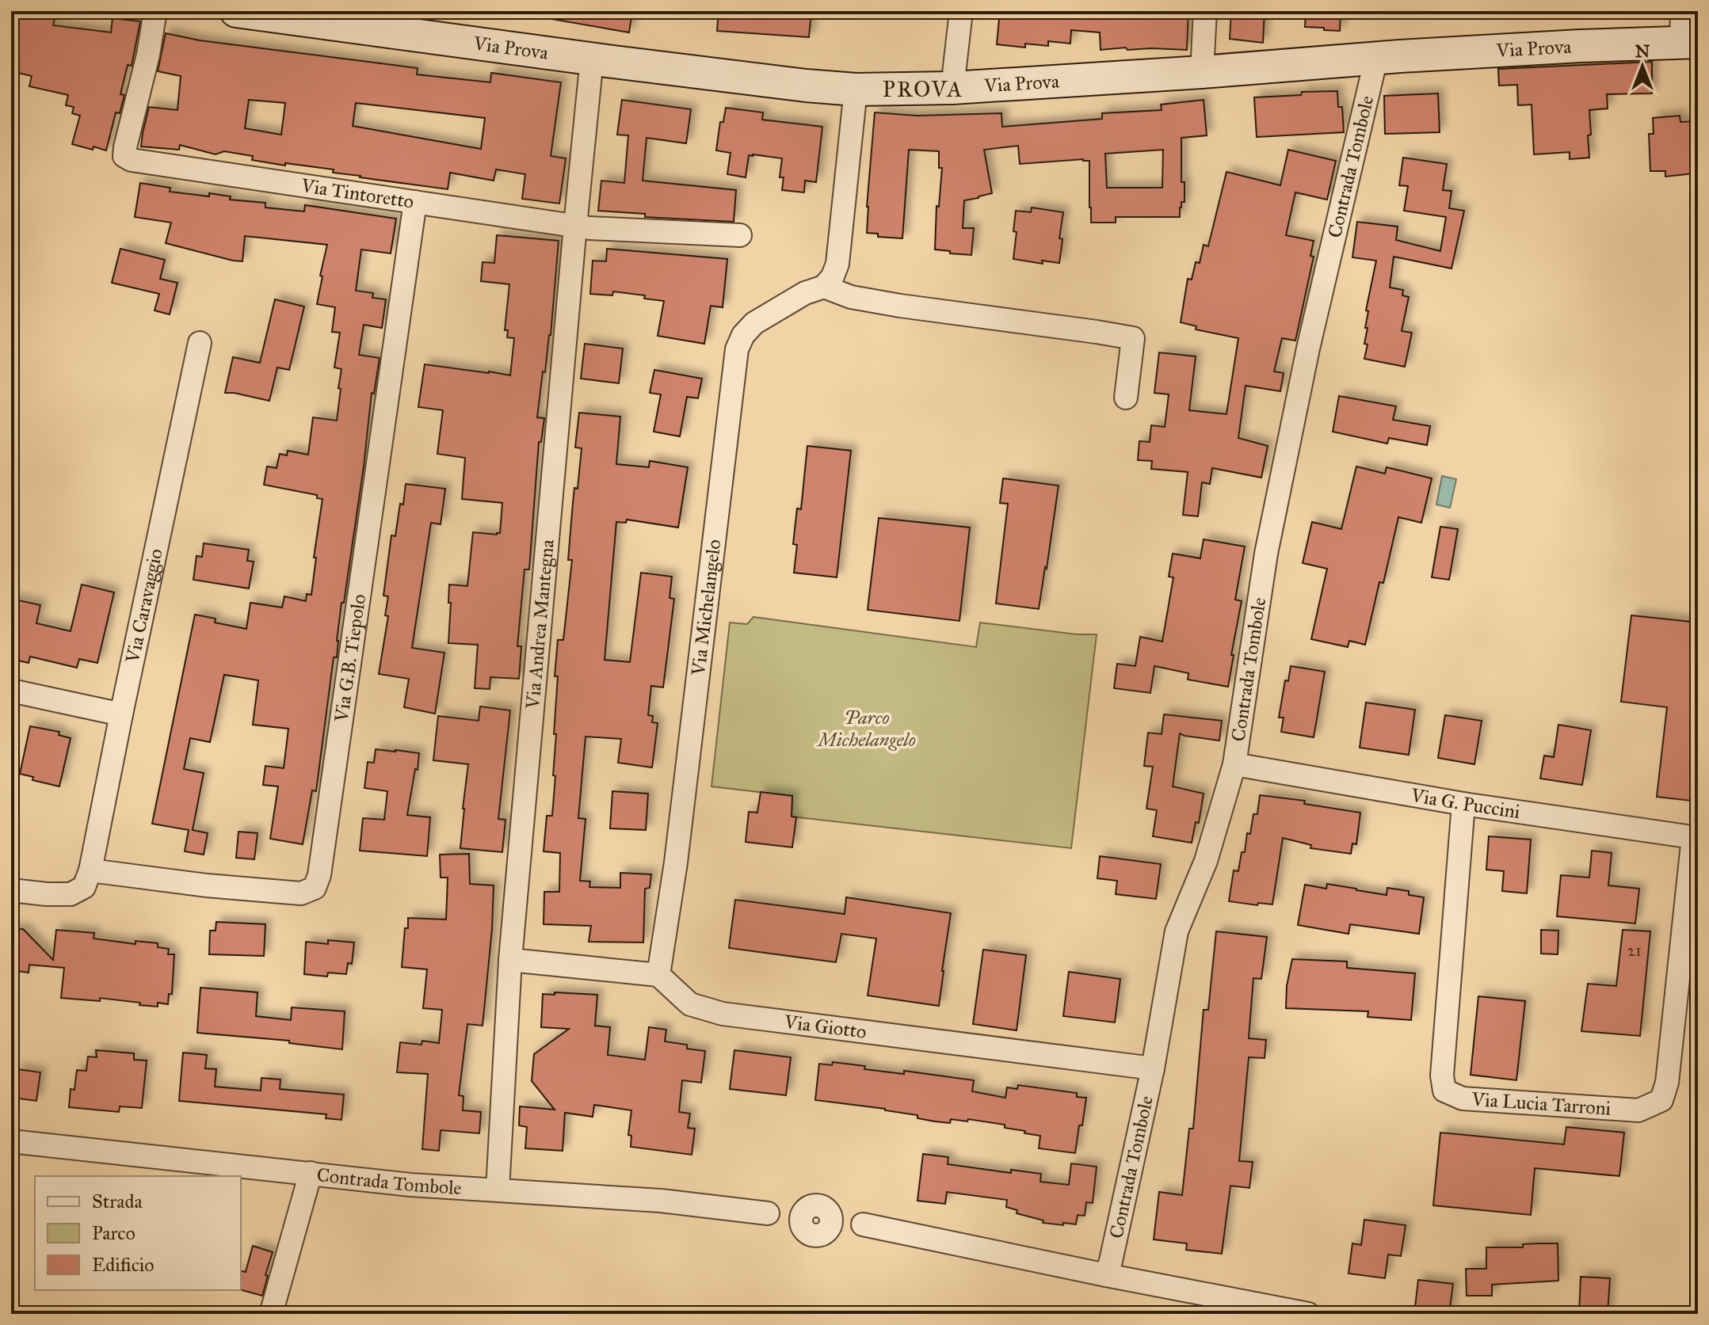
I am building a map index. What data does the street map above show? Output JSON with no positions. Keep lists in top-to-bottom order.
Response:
{
  "streets": {
    "main road": ["Via Prova"],
    "street": [
      "Contrada Tombole",
      "Via Tintoretto",
      "Via Caravaggio",
      "Via Michelangelo",
      "Via Andrea Mantegna",
      "Via G.B. Tiepolo",
      "Via G. Puccini",
      "Via Giotto",
      "Via Lucia Tarroni"
    ]
  },
  "crossings": [
    ["Via Prova", "Contrada Tombole"],
    ["Via Prova", "Via Andrea Mantegna"],
    ["Contrada Tombole", "Via Andrea Mantegna"],
    ["Contrada Tombole", "Via G. Puccini"],
    ["Contrada Tombole", "Via Giotto"],
    ["Via Tintoretto", "Via Andrea Mantegna"],
    ["Via Tintoretto", "Via G.B. Tiepolo"],
    ["Via Caravaggio", "Via G.B. Tiepolo"],
    ["Via Michelangelo", "Via Giotto"],
    ["Via G. Puccini", "Via Lucia Tarroni"]
  ],
  "districts": ["PROVA"],
  "parks": ["Parco Michelangelo"],
  "house_numbers": ["21"],
  "legend": ["Strada", "Parco", "Edificio"],
  "north": "top"
}
